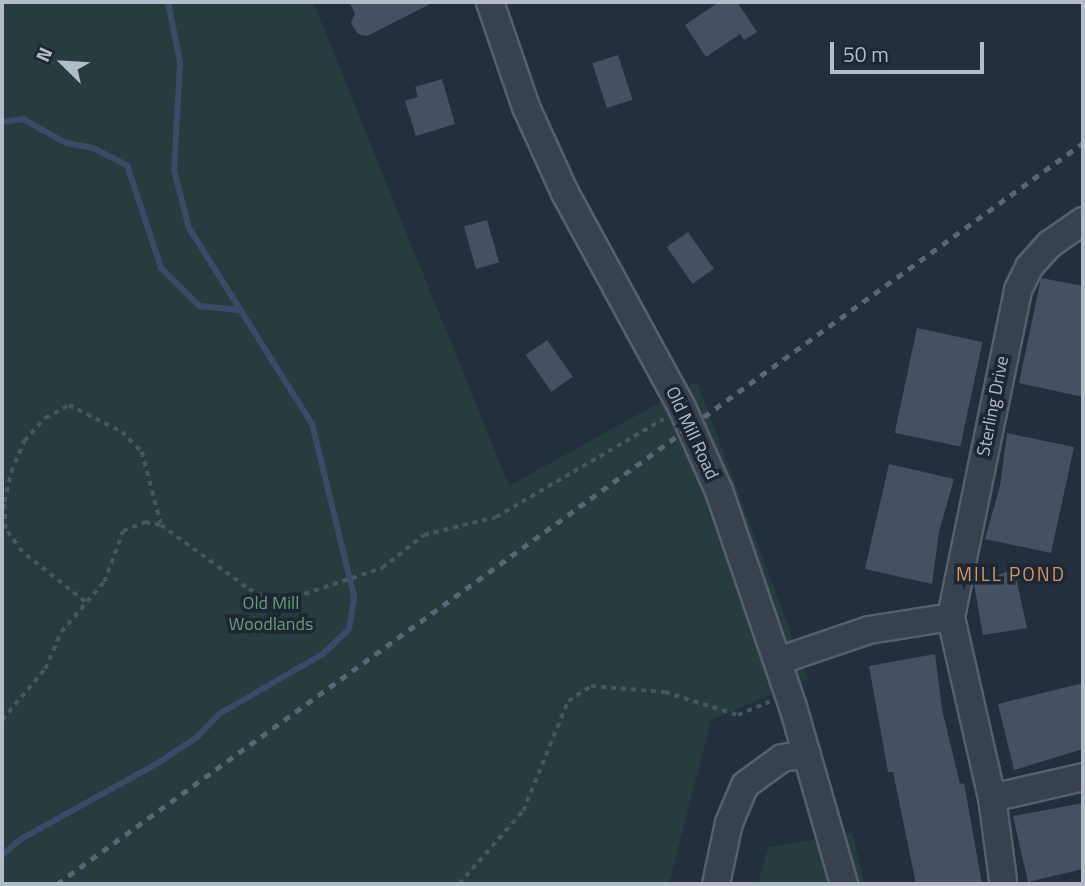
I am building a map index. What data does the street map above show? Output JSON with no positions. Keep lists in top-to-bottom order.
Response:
{
  "streets": {
    "street": ["Sterling Drive", "Old Mill Road"]
  },
  "districts": ["MILL POND"],
  "parks": ["Old Mill Woodlands"],
  "scale_bar": "50 m",
  "north": "top left"
}
